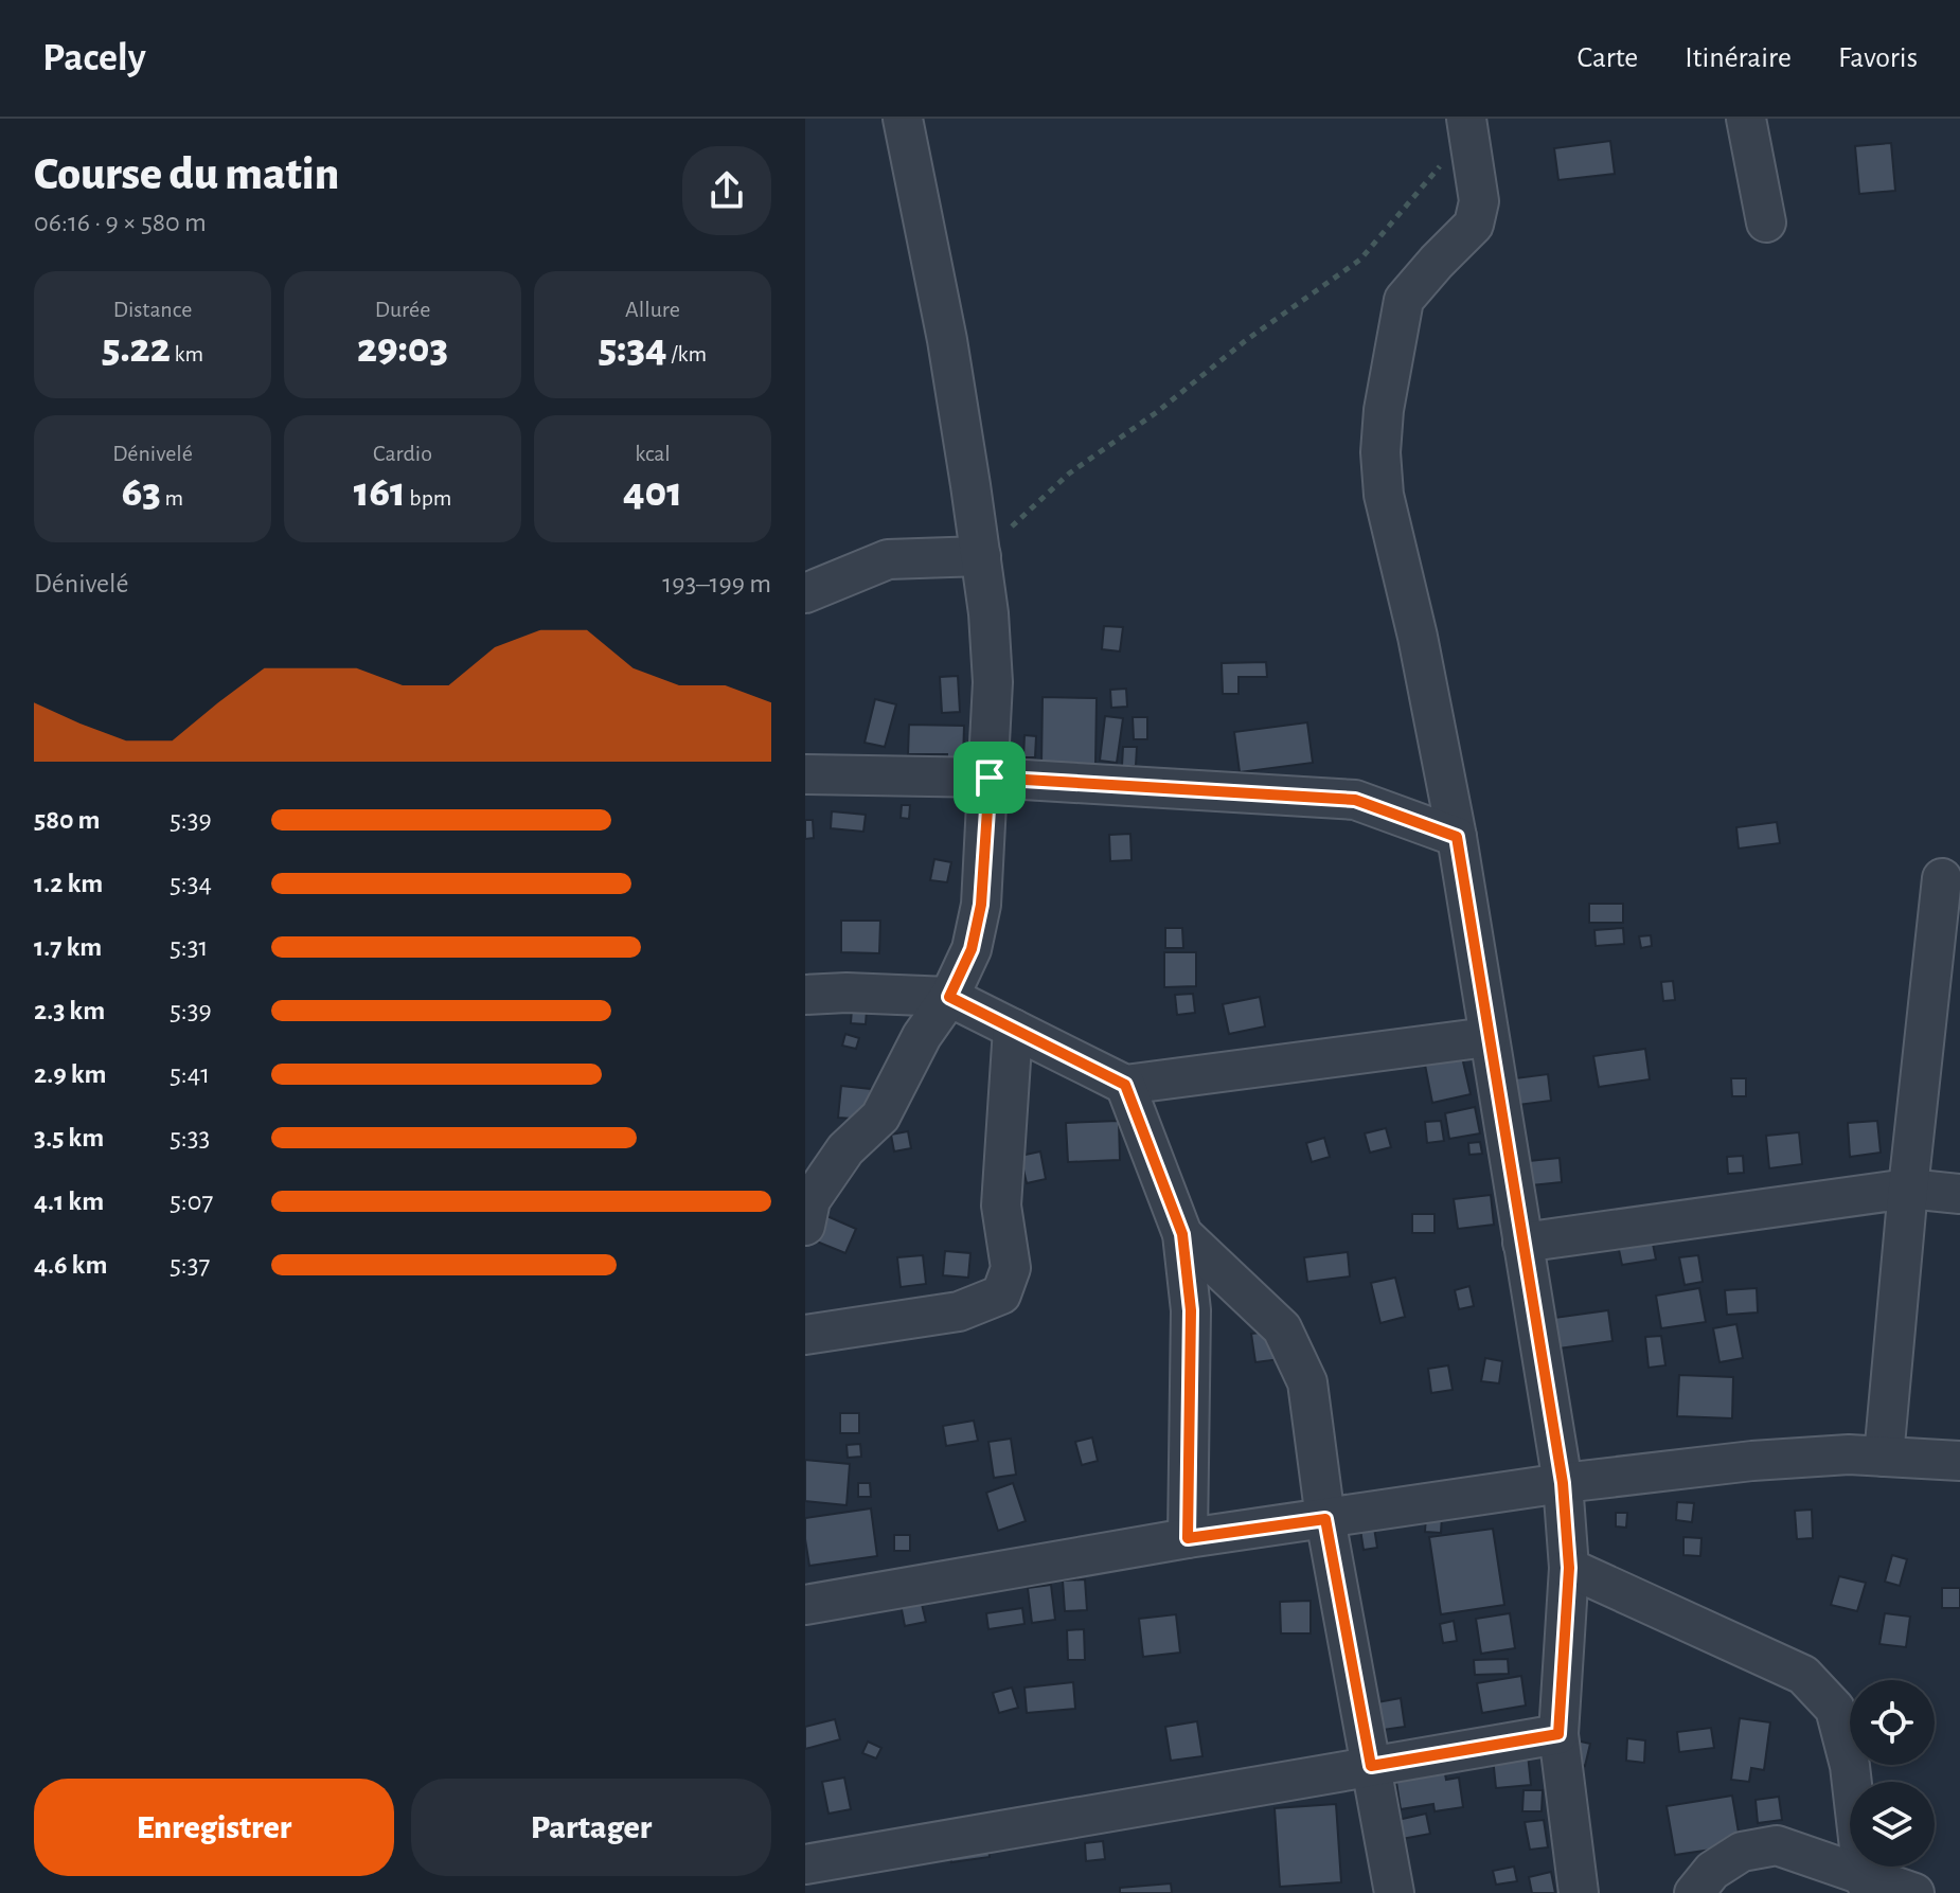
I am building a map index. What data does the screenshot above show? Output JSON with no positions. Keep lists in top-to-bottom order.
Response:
{
  "page": {
    "header": "Pacely",
    "nav": ["Carte", "Itinéraire", "Favoris"],
    "heading": ["Course du matin", "06:16 · 9 × 580 m"],
    "stats": [
      ["Distance", "5.22 km"],
      ["Durée", "29:03"],
      ["Allure", "5:34 /km"],
      ["Dénivelé", "63 m"],
      ["Cardio", "161 bpm"],
      ["kcal", "401"]
    ],
    "chart": ["Dénivelé", "193–199 m"],
    "list": [
      {
        "name": "580 m",
        "note": "5:39"
      },
      {
        "name": "1.2 km",
        "note": "5:34"
      },
      {
        "name": "1.7 km",
        "note": "5:31"
      },
      {
        "name": "2.3 km",
        "note": "5:39"
      },
      {
        "name": "2.9 km",
        "note": "5:41"
      },
      {
        "name": "3.5 km",
        "note": "5:33"
      },
      {
        "name": "4.1 km",
        "note": "5:07"
      },
      {
        "name": "4.6 km",
        "note": "5:37"
      }
    ],
    "buttons": ["Enregistrer", "Partager"]
  }
}
